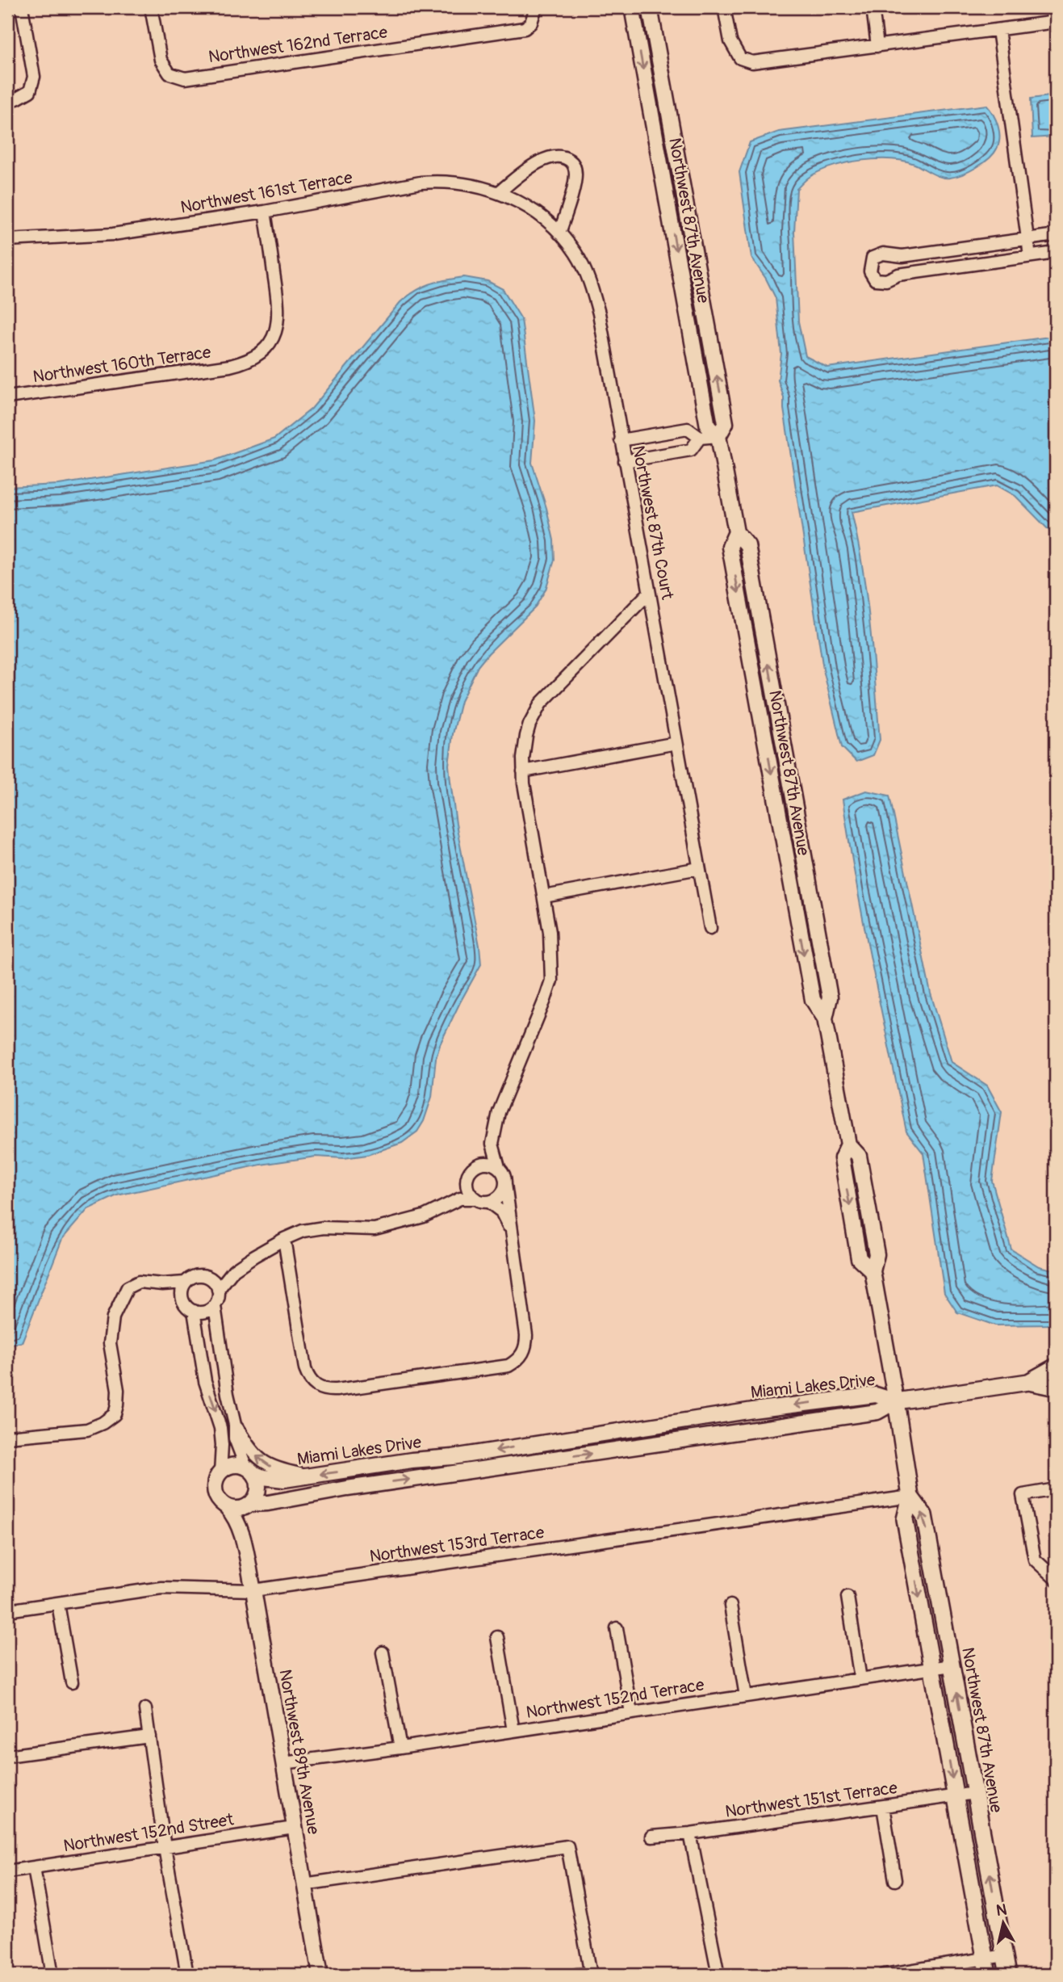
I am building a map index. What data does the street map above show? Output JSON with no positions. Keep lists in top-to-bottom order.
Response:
{
  "streets": {
    "main road": ["Northwest 87th Avenue"],
    "street": [
      "Northwest 162nd Terrace",
      "Northwest 161st Terrace",
      "Northwest 160th Terrace",
      "Northwest 87th Court",
      "Miami Lakes Drive",
      "Northwest 153rd Terrace",
      "Northwest 152nd Terrace",
      "Northwest 89th Avenue",
      "Northwest 151st Terrace",
      "Northwest 152nd Street"
    ]
  },
  "crossings": [
    ["Northwest 161st Terrace", "Northwest 160th Terrace"],
    ["Northwest 161st Terrace", "Northwest 87th Court"],
    ["Northwest 87th Avenue", "Miami Lakes Drive"],
    ["Northwest 87th Avenue", "Northwest 153rd Terrace"],
    ["Northwest 87th Avenue", "Northwest 152nd Terrace"],
    ["Northwest 87th Avenue", "Northwest 151st Terrace"],
    ["Miami Lakes Drive", "Northwest 89th Avenue"],
    ["Northwest 153rd Terrace", "Northwest 89th Avenue"],
    ["Northwest 152nd Terrace", "Northwest 89th Avenue"],
    ["Northwest 89th Avenue", "Northwest 152nd Street"]
  ],
  "north": "top"
}
